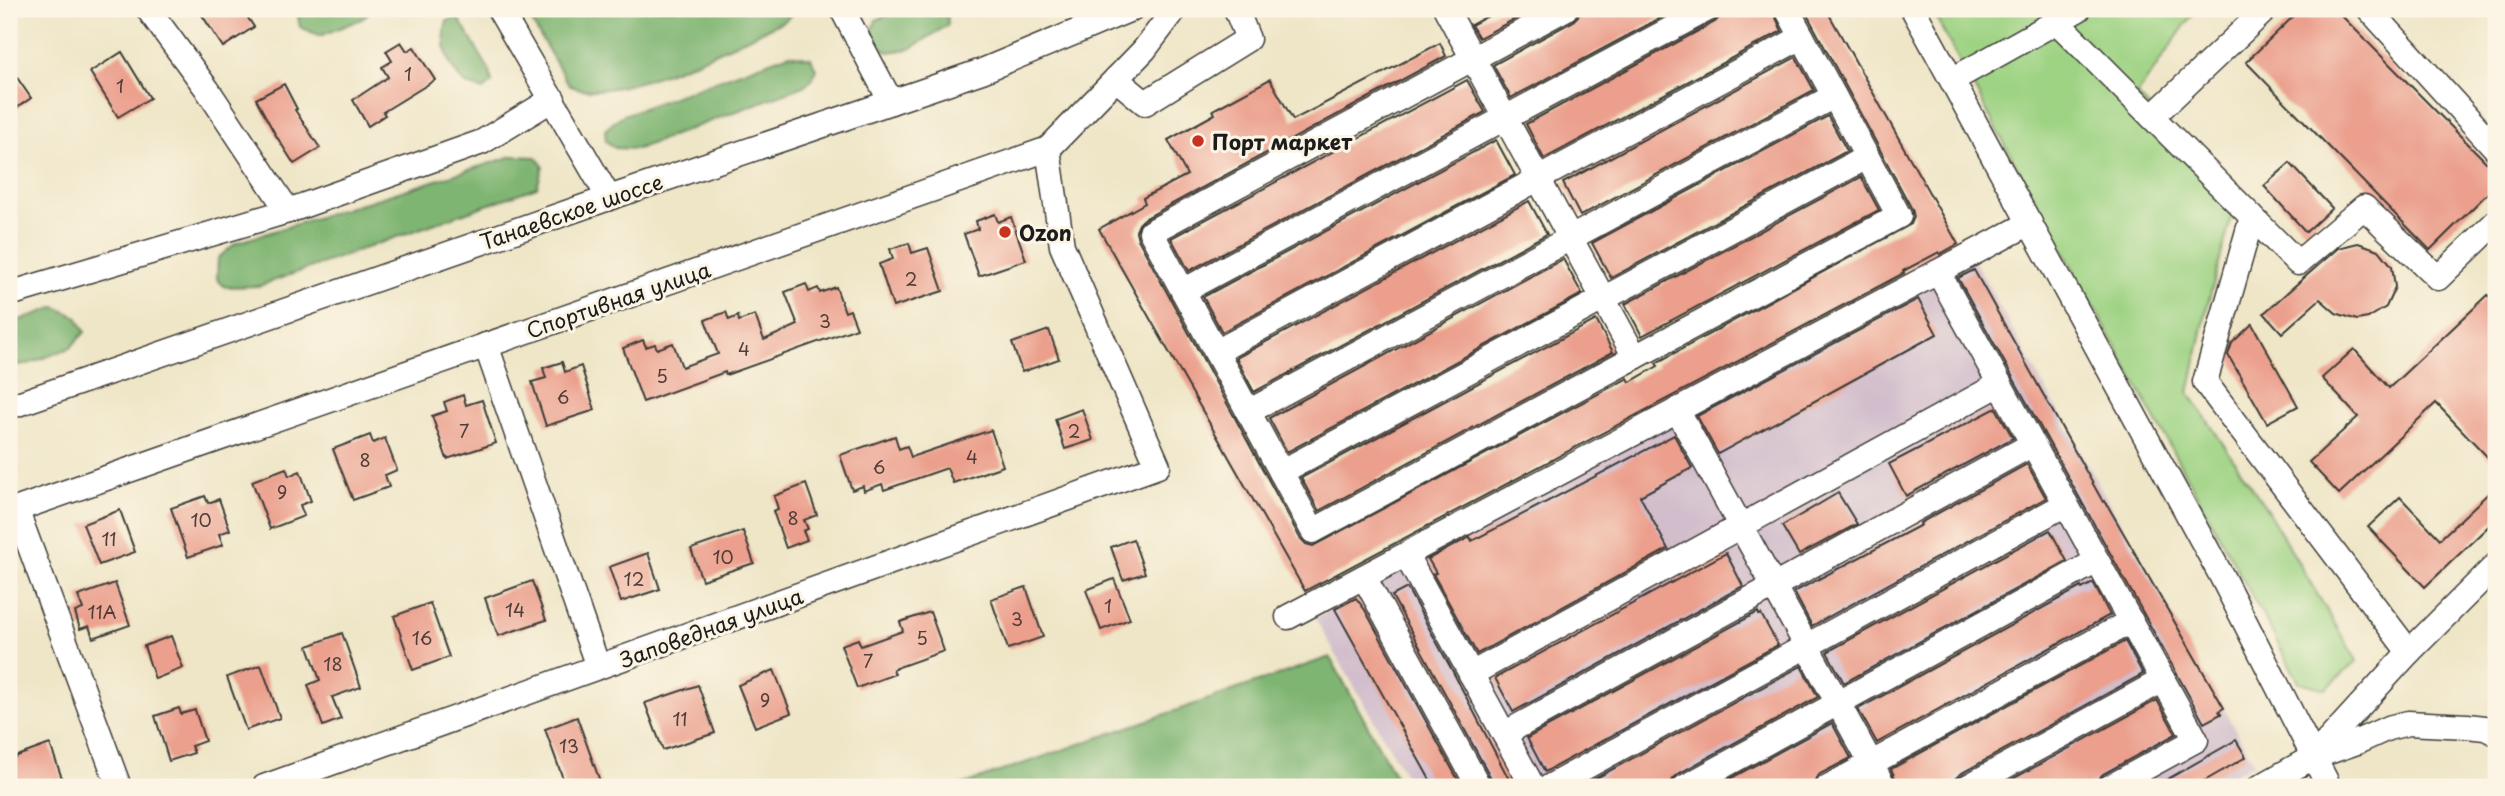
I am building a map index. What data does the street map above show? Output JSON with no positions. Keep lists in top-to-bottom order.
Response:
{
  "streets": {
    "street": ["Танаевское шоссе", "Спортивная улица", "Заповедная улица"]
  },
  "crossings": [
    ["Спортивная улица", "Заповедная улица"]
  ],
  "places": ["Порт маркет", "Ozon"],
  "house_numbers": [
    "1",
    "1",
    "2",
    "3",
    "4",
    "5",
    "6",
    "7",
    "2",
    "4",
    "8",
    "6",
    "9",
    "8",
    "10",
    "11",
    "10",
    "12",
    "1",
    "14",
    "11А",
    "3",
    "16",
    "5",
    "7",
    "18",
    "9",
    "11",
    "13"
  ]
}
